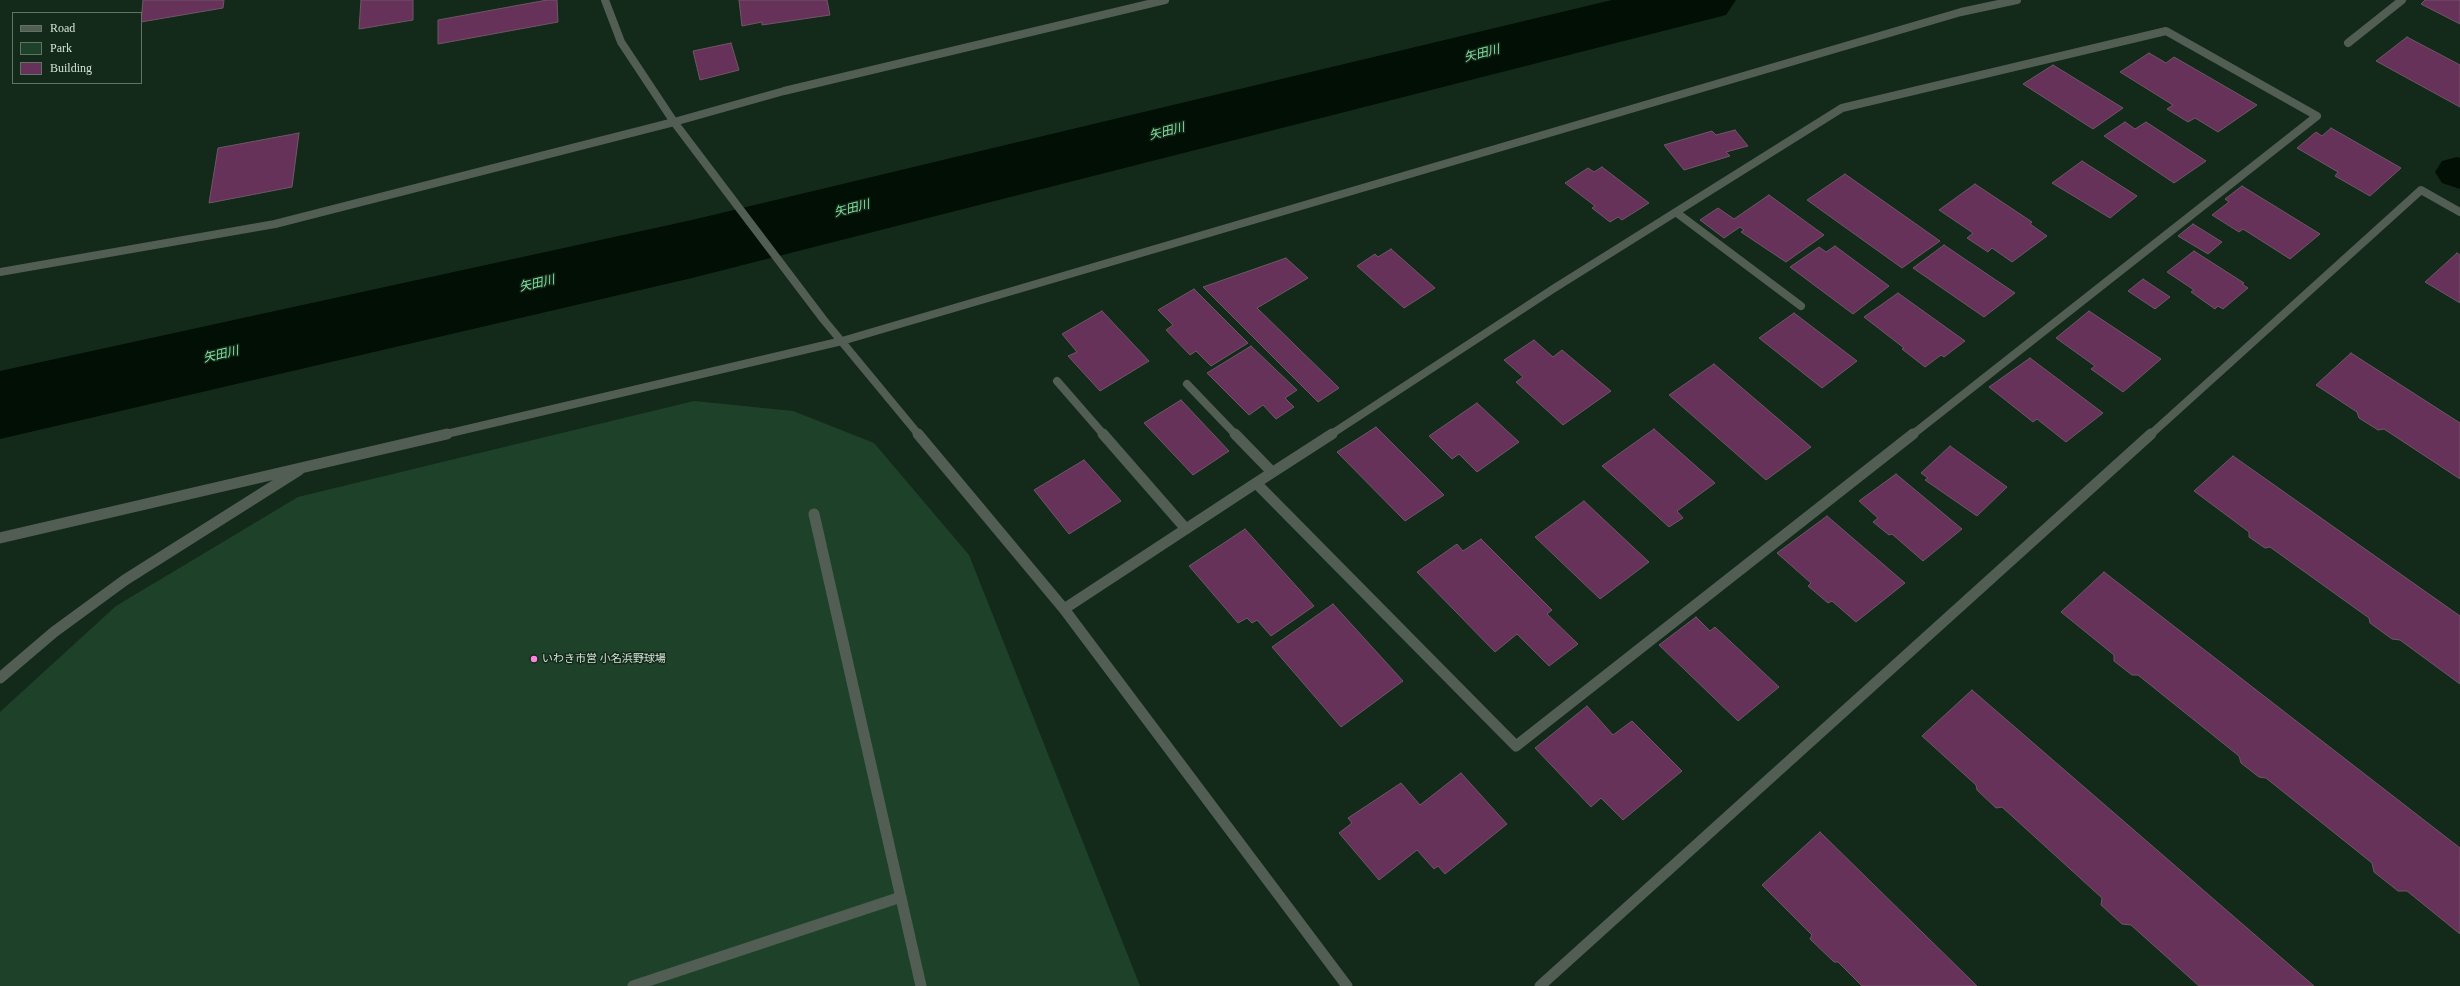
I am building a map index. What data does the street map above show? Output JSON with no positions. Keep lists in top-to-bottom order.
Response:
{
  "water": ["矢田川"],
  "places": ["いわき市営 小名浜野球場"],
  "legend": ["Road", "Park", "Building"]
}
